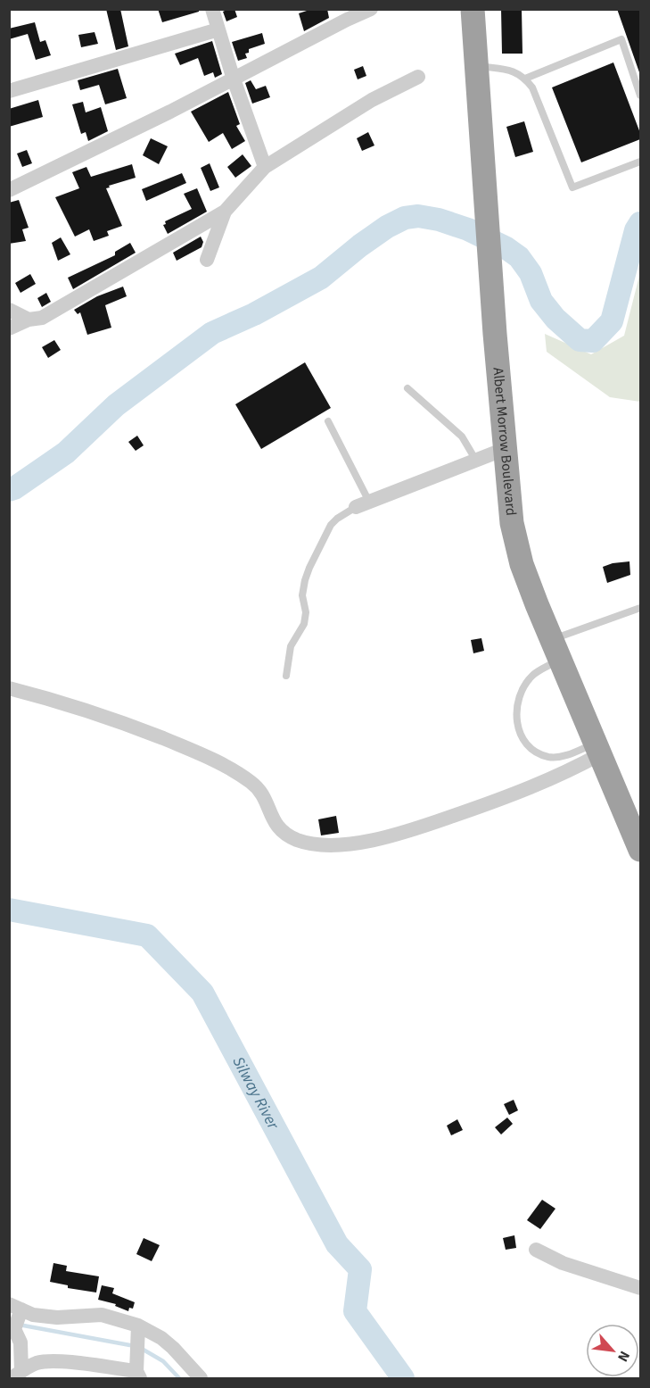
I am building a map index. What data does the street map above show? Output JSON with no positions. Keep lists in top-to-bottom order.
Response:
{
  "streets": {
    "highway": ["Albert Morrow Boulevard"]
  },
  "water": ["Silway River"],
  "north": "bottom right"
}
